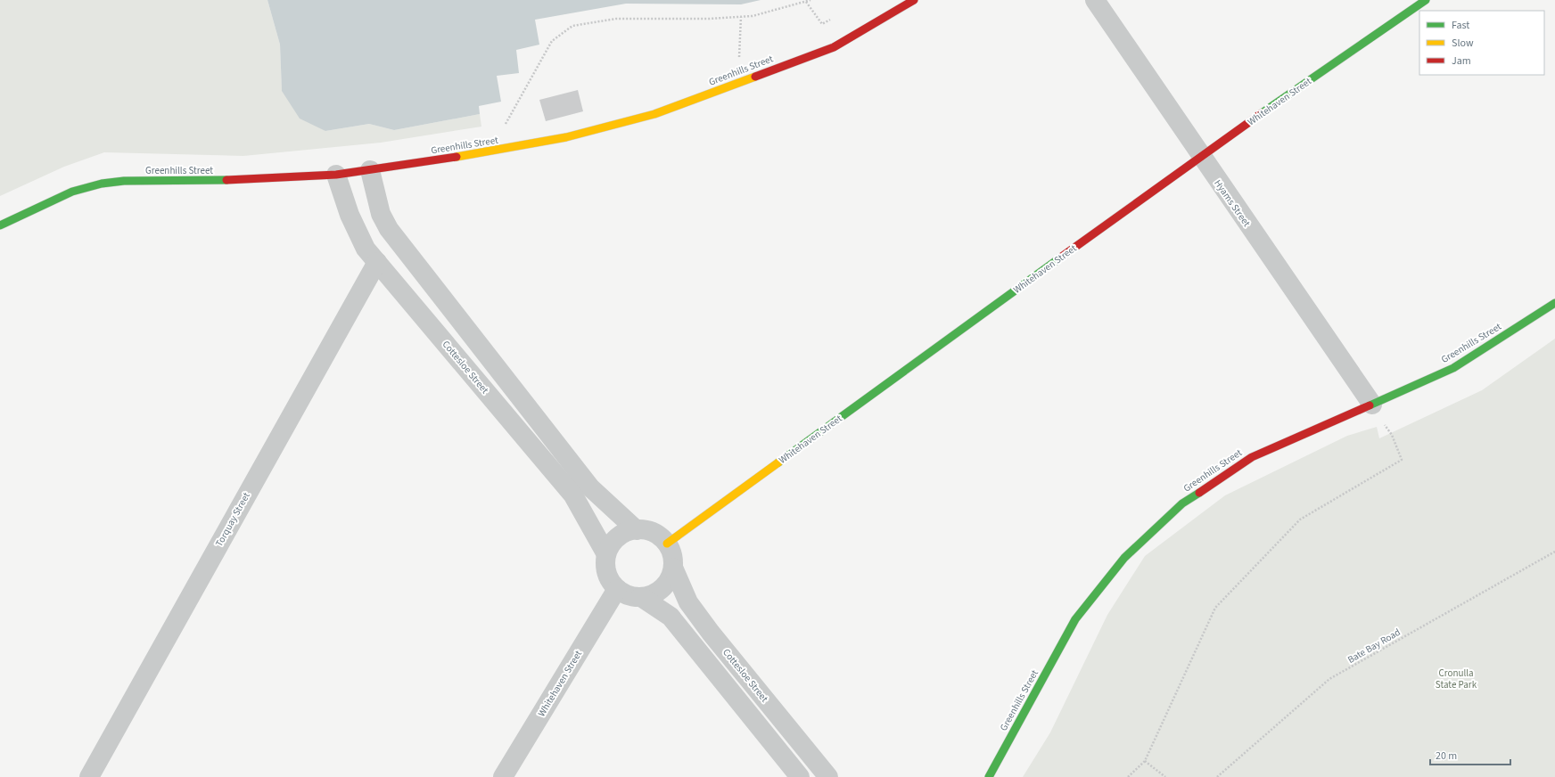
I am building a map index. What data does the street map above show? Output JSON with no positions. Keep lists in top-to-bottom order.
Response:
{
  "streets": {
    "street": [
      "Greenhills Street",
      "Whitehaven Street",
      "Hyams Street",
      "Cottesloe Street",
      "Torquay Street"
    ],
    "path": ["Bate Bay Road"]
  },
  "crossings": [
    ["Greenhills Street", "Hyams Street"],
    ["Greenhills Street", "Cottesloe Street"],
    ["Whitehaven Street", "Hyams Street"],
    ["Whitehaven Street", "Cottesloe Street"],
    ["Cottesloe Street", "Torquay Street"]
  ],
  "parks": ["Cronulla State Park"],
  "legend": ["Fast", "Slow", "Jam"],
  "scale_bar": "20 m"
}
